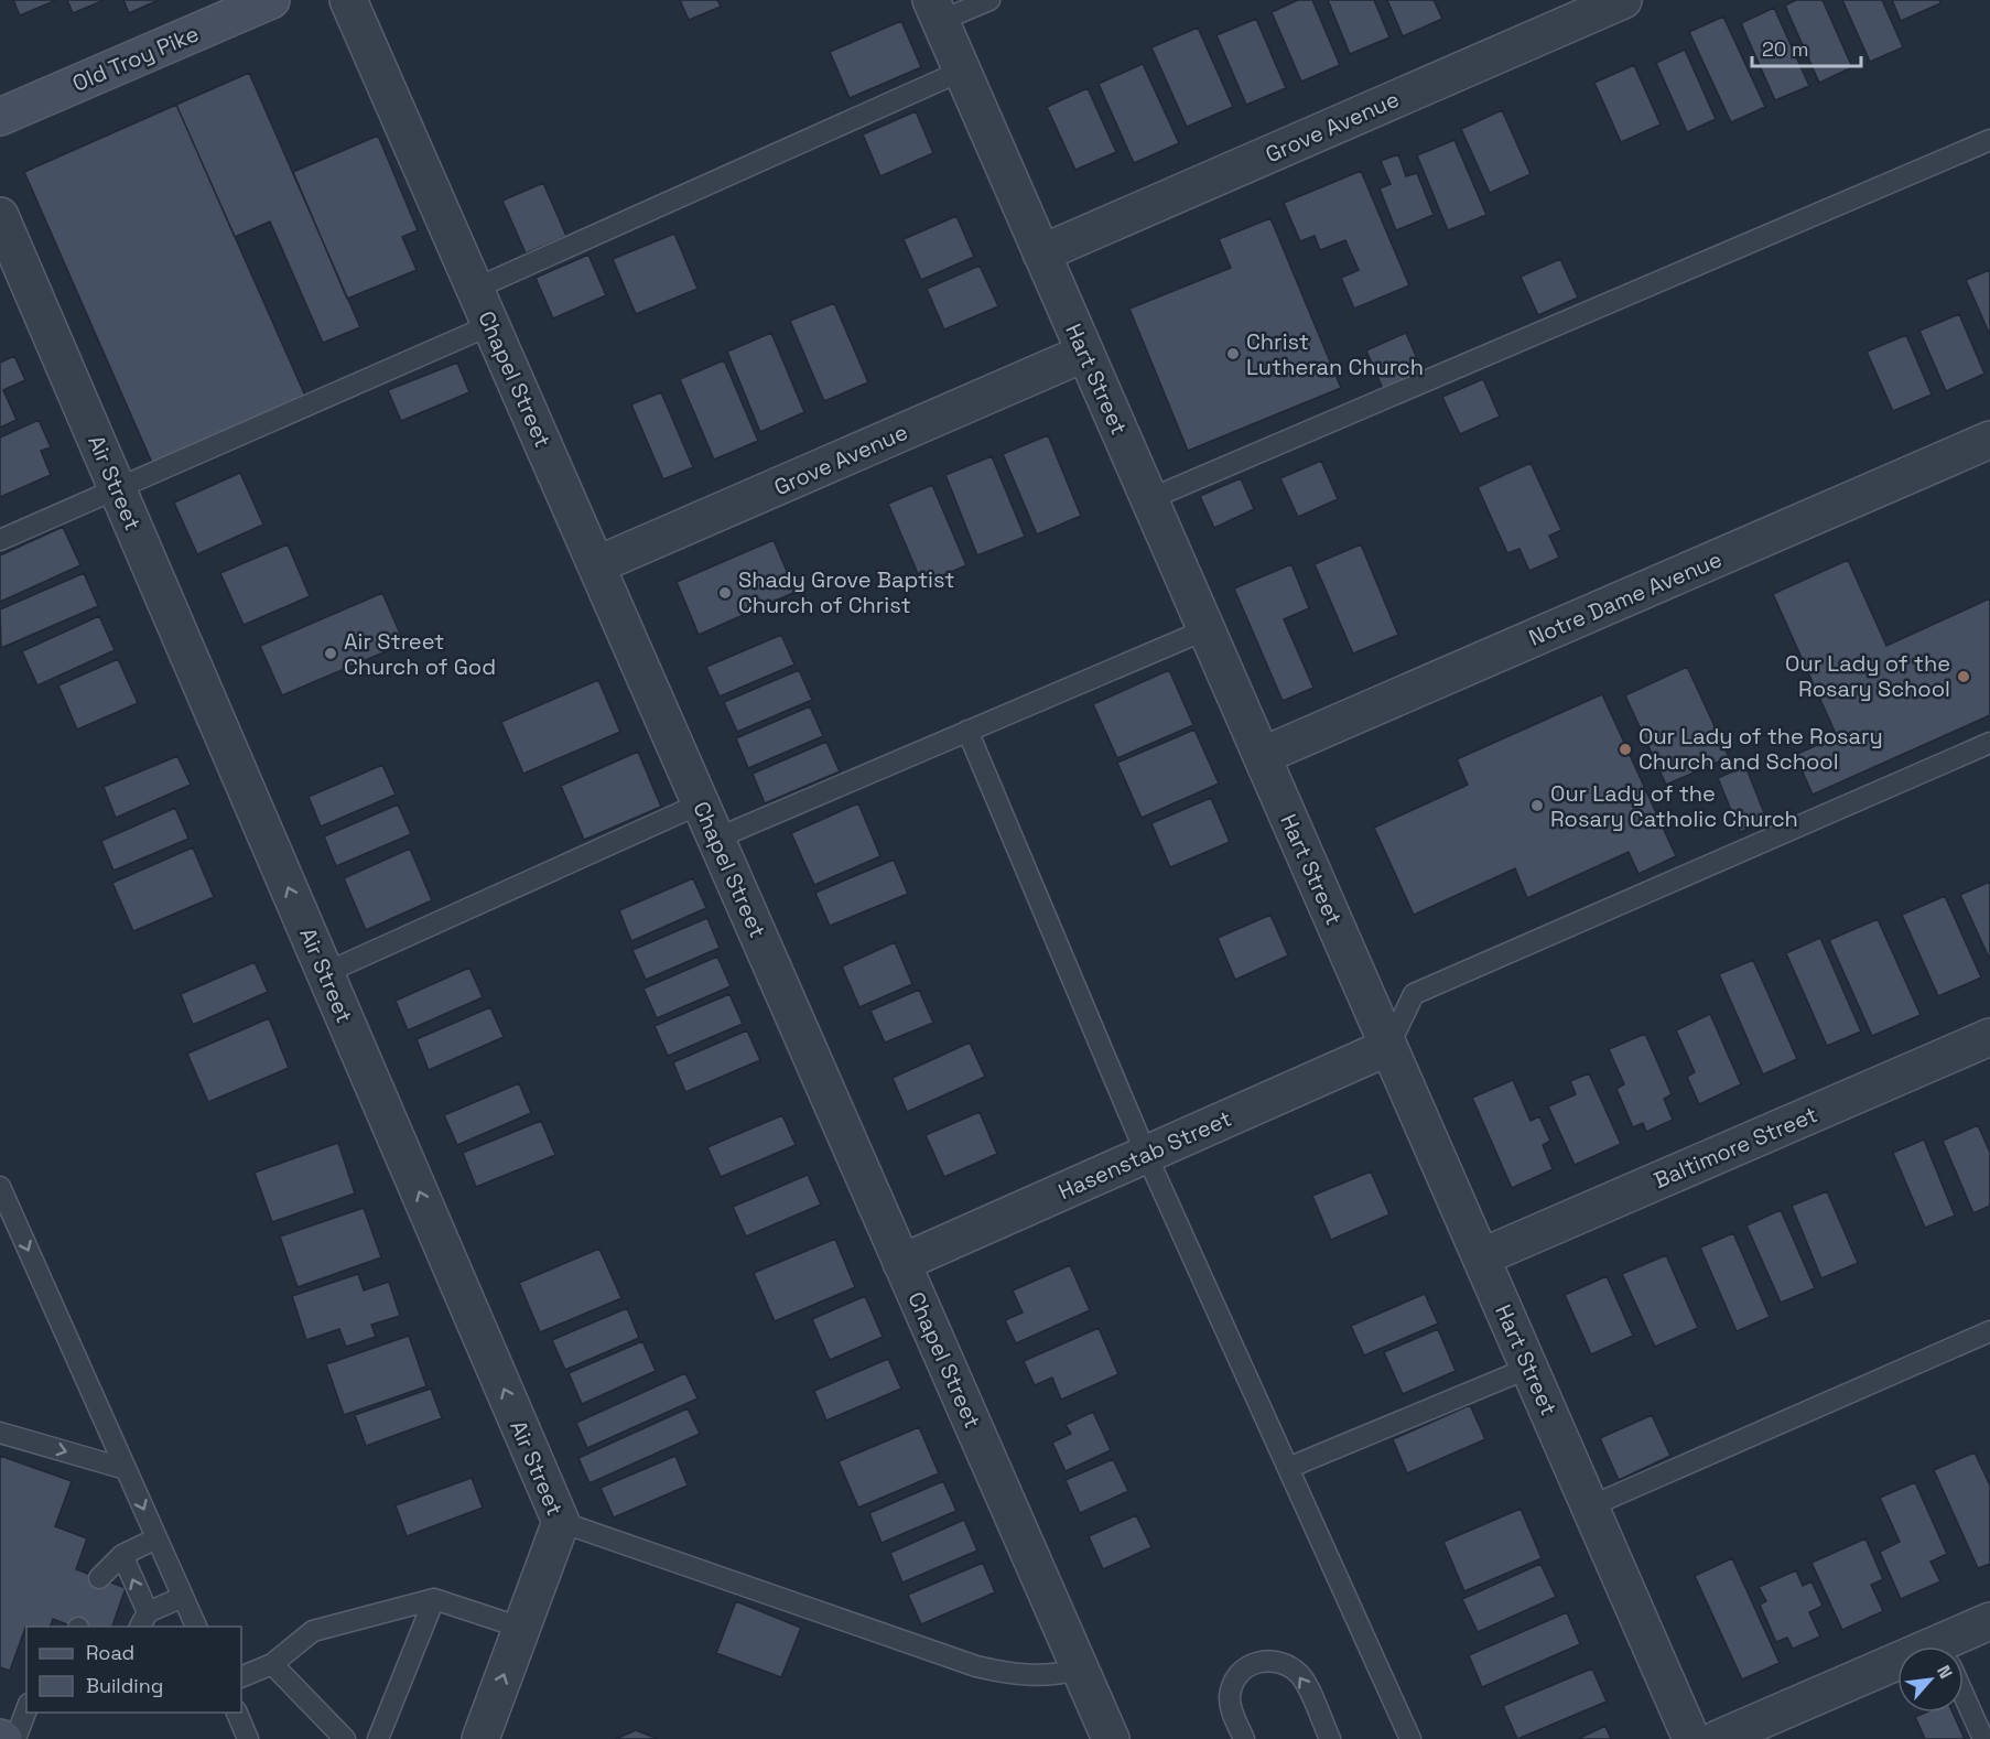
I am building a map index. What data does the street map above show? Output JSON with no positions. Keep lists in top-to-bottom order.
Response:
{
  "streets": {
    "main road": ["Old Troy Pike"],
    "street": [
      "Grove Avenue",
      "Chapel Street",
      "Hart Street",
      "Air Street",
      "Notre Dame Avenue",
      "Baltimore Street",
      "Hasenstab Street"
    ]
  },
  "crossings": [
    ["Grove Avenue", "Chapel Street"],
    ["Grove Avenue", "Hart Street"],
    ["Chapel Street", "Hasenstab Street"],
    ["Hart Street", "Notre Dame Avenue"],
    ["Hart Street", "Baltimore Street"],
    ["Hart Street", "Hasenstab Street"]
  ],
  "one_way": ["Air Street"],
  "places": [
    "Christ Lutheran Church",
    "Shady Grove Baptist Church of Christ",
    "Air Street Church of God",
    "Our Lady of the Rosary School",
    "Our Lady of the Rosary Church and School",
    "Our Lady of the Rosary Catholic Church"
  ],
  "legend": ["Road", "Building"],
  "scale_bar": "20 m",
  "north": "top right"
}
